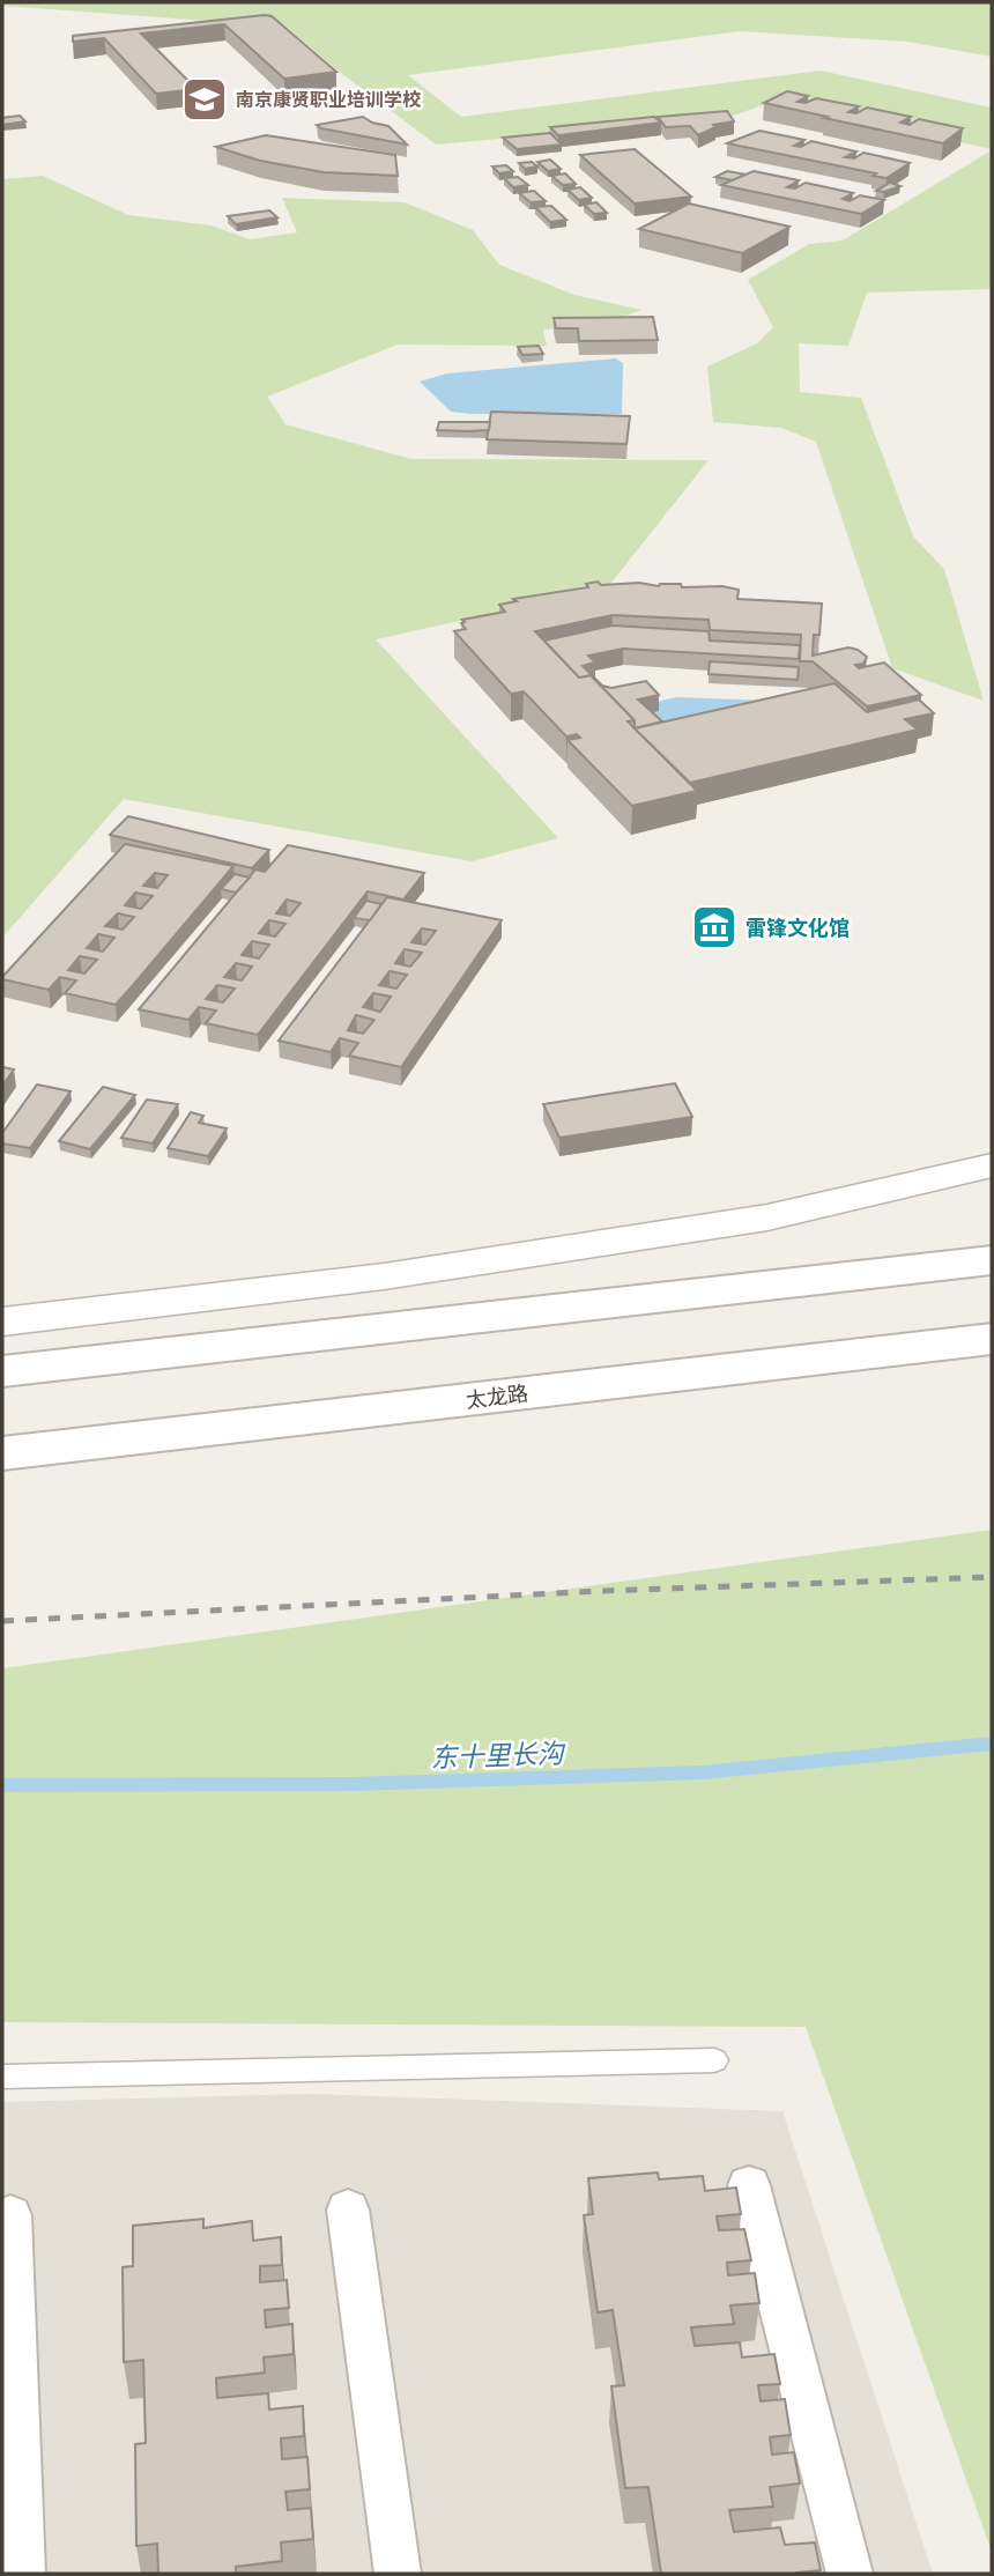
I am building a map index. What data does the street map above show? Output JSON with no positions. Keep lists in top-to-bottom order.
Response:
{
  "streets": {
    "street": ["太龙路"]
  },
  "water": ["东十里长沟"],
  "places": {
    "school or university": ["南京康贤职业培训学校"],
    "museum": ["雷锋文化馆"]
  }
}
